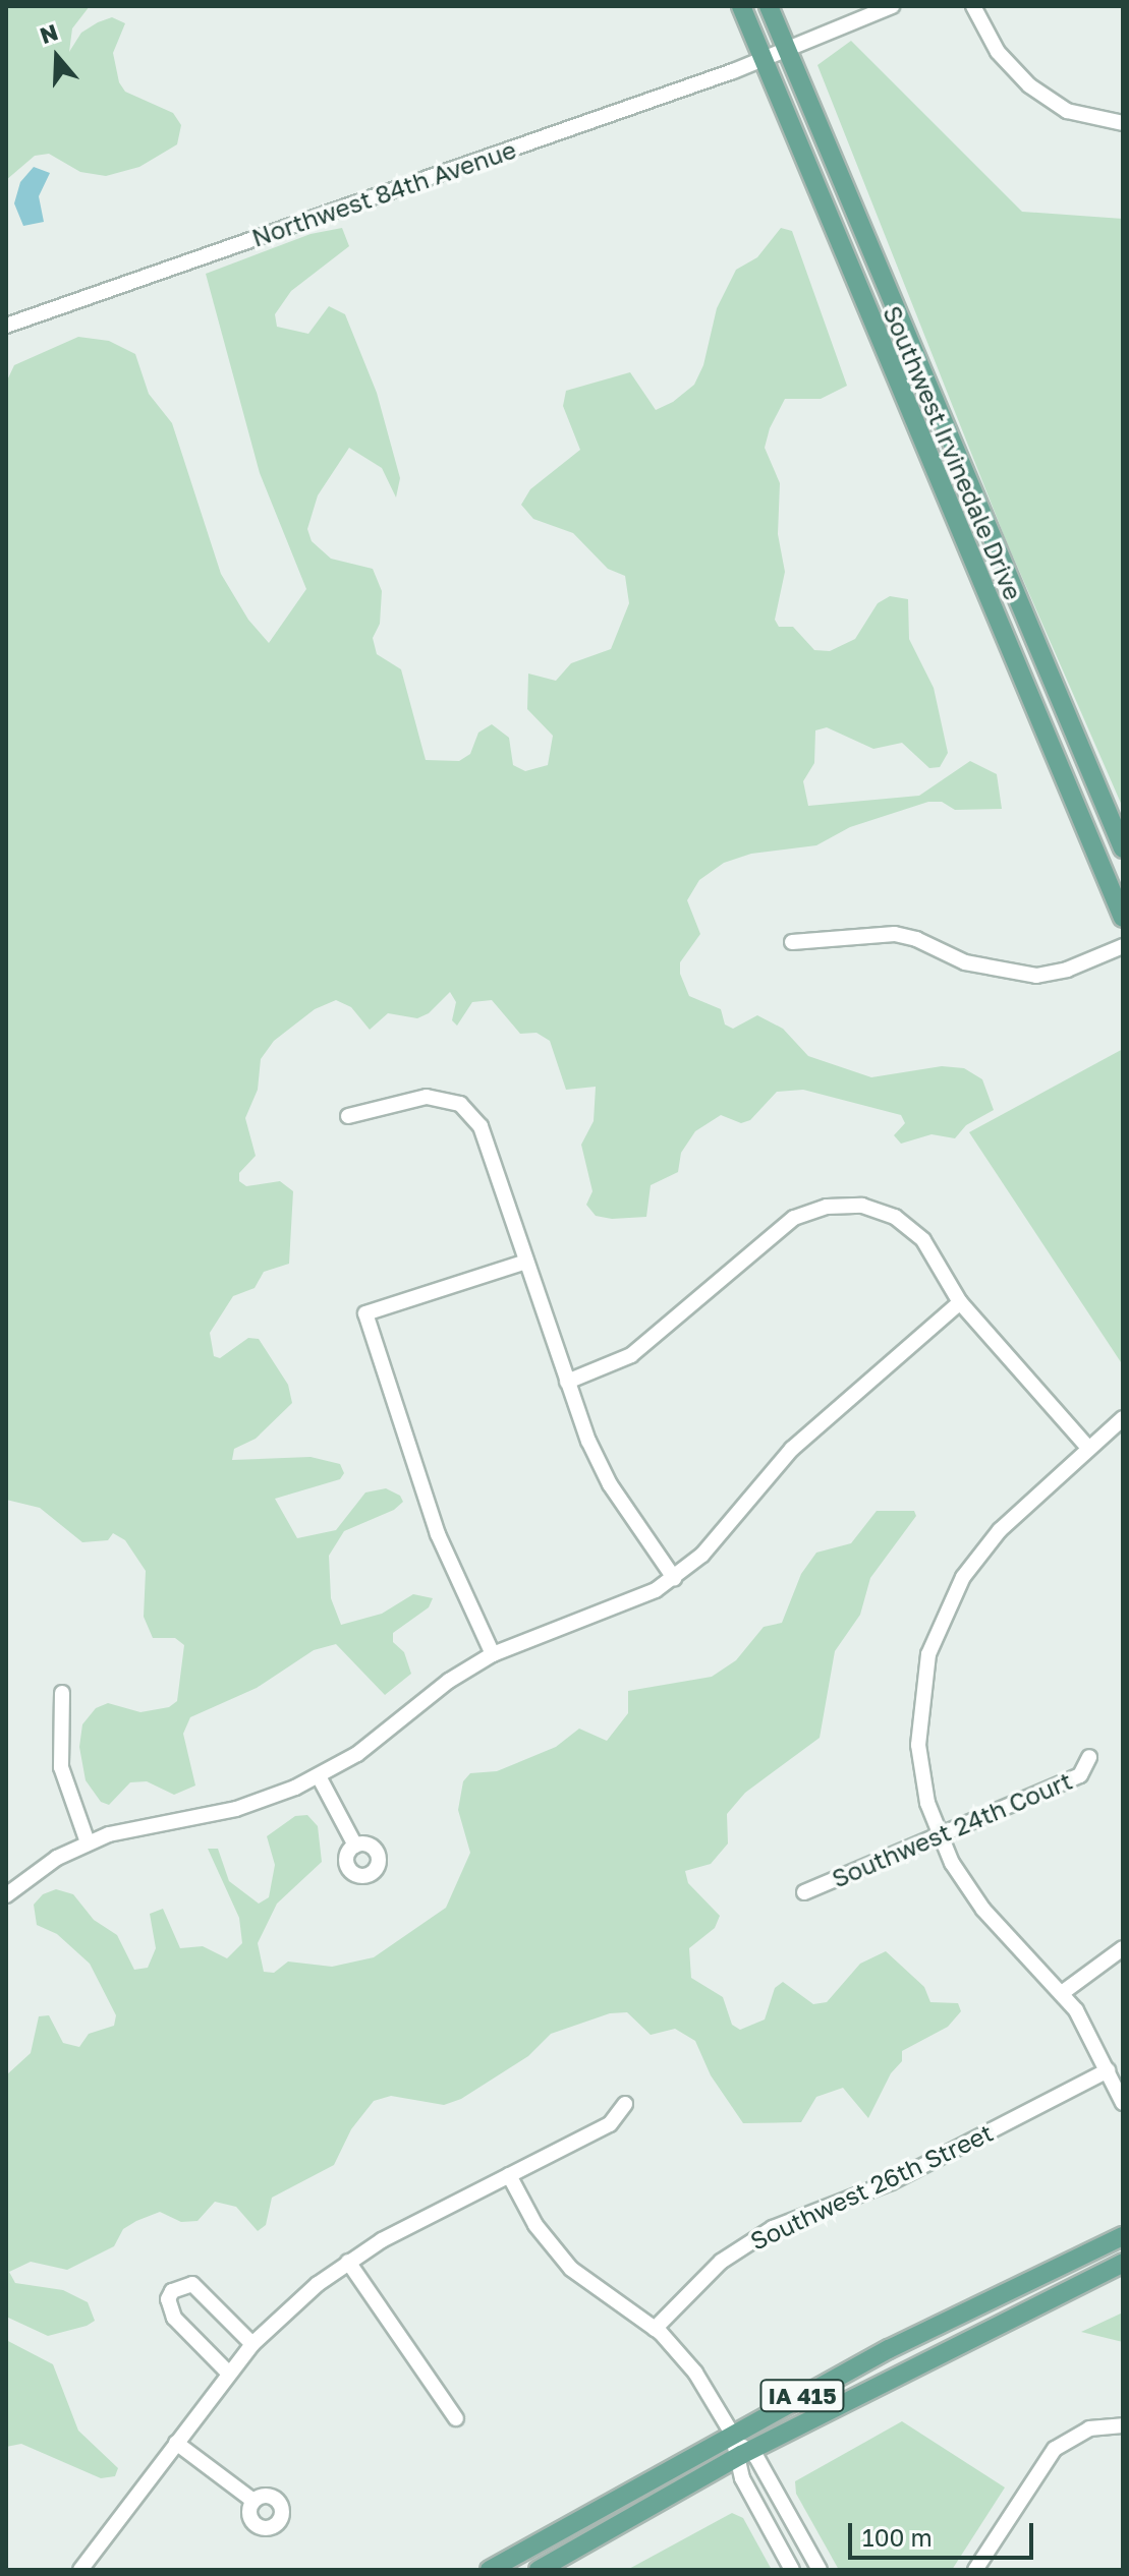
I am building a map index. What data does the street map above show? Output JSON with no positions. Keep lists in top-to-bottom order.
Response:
{
  "streets": {
    "main road": ["Southwest Irvinedale Drive", "IA 415"],
    "street": ["Northwest 84th Avenue", "Southwest 24th Court", "Southwest 26th Street"]
  },
  "crossings": [
    ["Northwest 84th Avenue", "Southwest Irvinedale Drive"]
  ],
  "scale_bar": "100 m",
  "north": "top"
}
